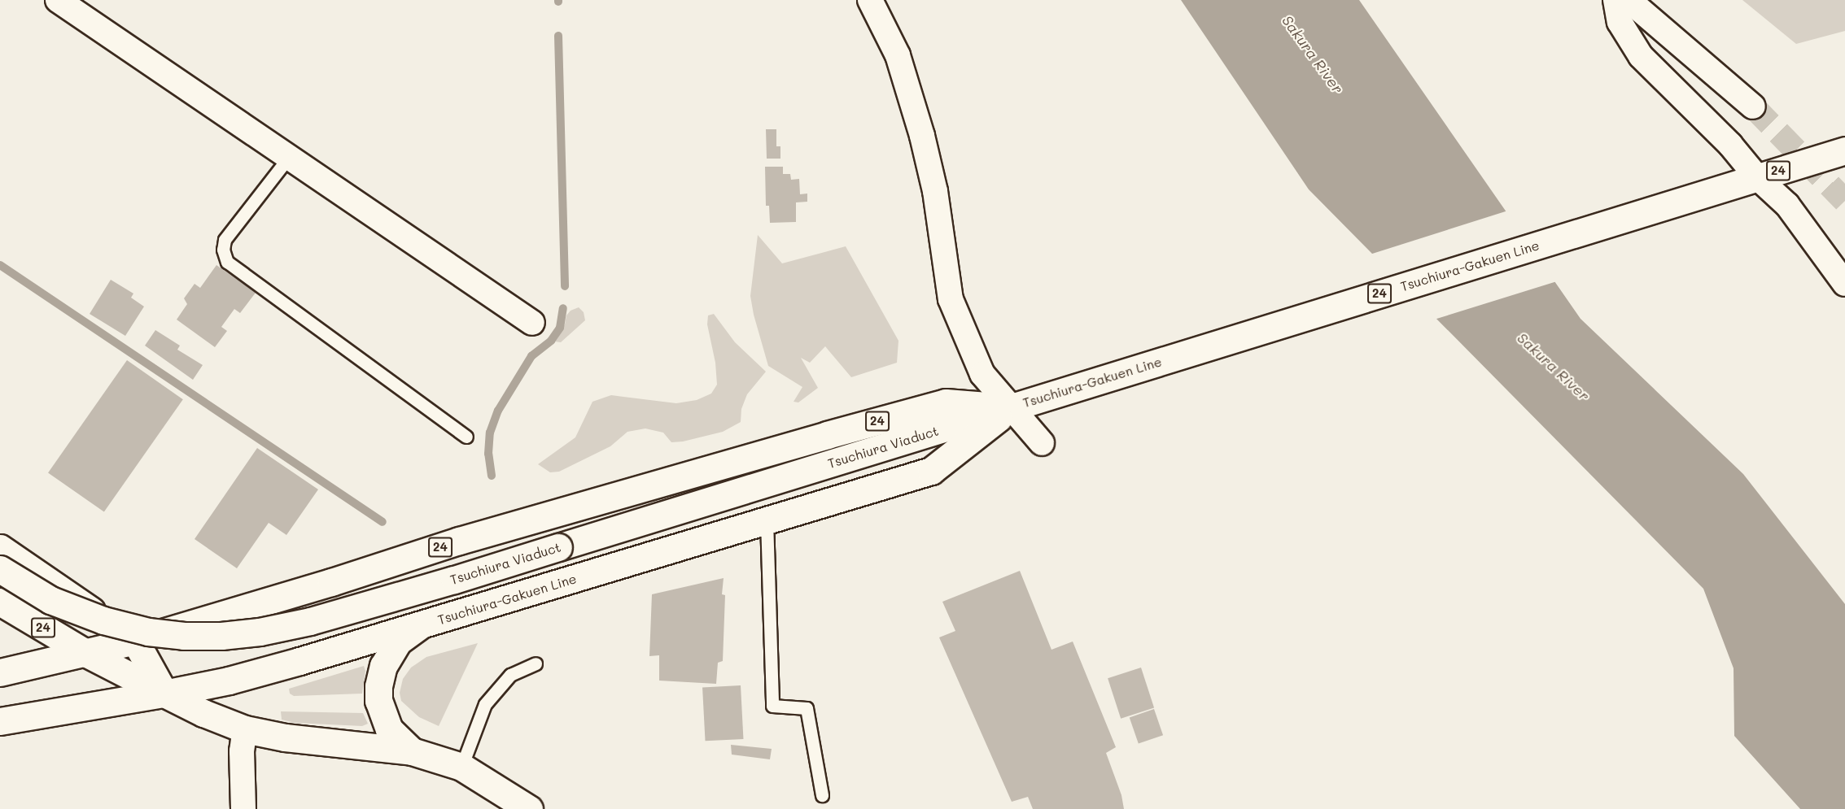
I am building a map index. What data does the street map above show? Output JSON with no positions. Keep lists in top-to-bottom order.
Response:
{
  "streets": {
    "main road": ["24", "Tsuchiura-Gakuen Line", "Tsuchiura Viaduct"]
  },
  "crossings": [
    ["24", "Tsuchiura-Gakuen Line"],
    ["Tsuchiura-Gakuen Line", "Tsuchiura Viaduct"]
  ],
  "water": ["Sakura River"]
}
